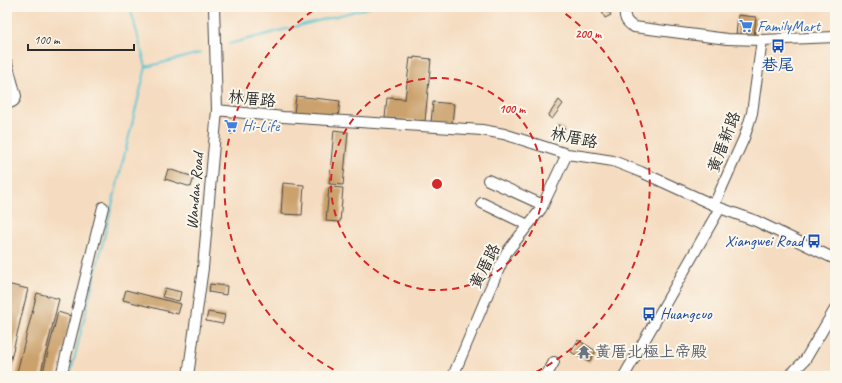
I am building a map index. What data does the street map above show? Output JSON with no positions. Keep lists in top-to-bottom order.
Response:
{
  "streets": {
    "street": [
      "林厝路",
      "黃厝新路",
      "Wandan Road",
      "黃厝路"
    ]
  },
  "crossings": [
    ["林厝路", "黃厝新路"],
    ["林厝路", "Wandan Road"],
    ["林厝路", "黃厝路"]
  ],
  "places": {
    "supermarket": ["FamilyMart", "Hi-Life"],
    "bus stop": ["巷尾", "Xiangwei Road", "Huangcuo"],
    "temple": ["黃厝北極上帝殿"]
  },
  "scale_bar": "100 m",
  "rings": ["200 m", "100 m"]
}
